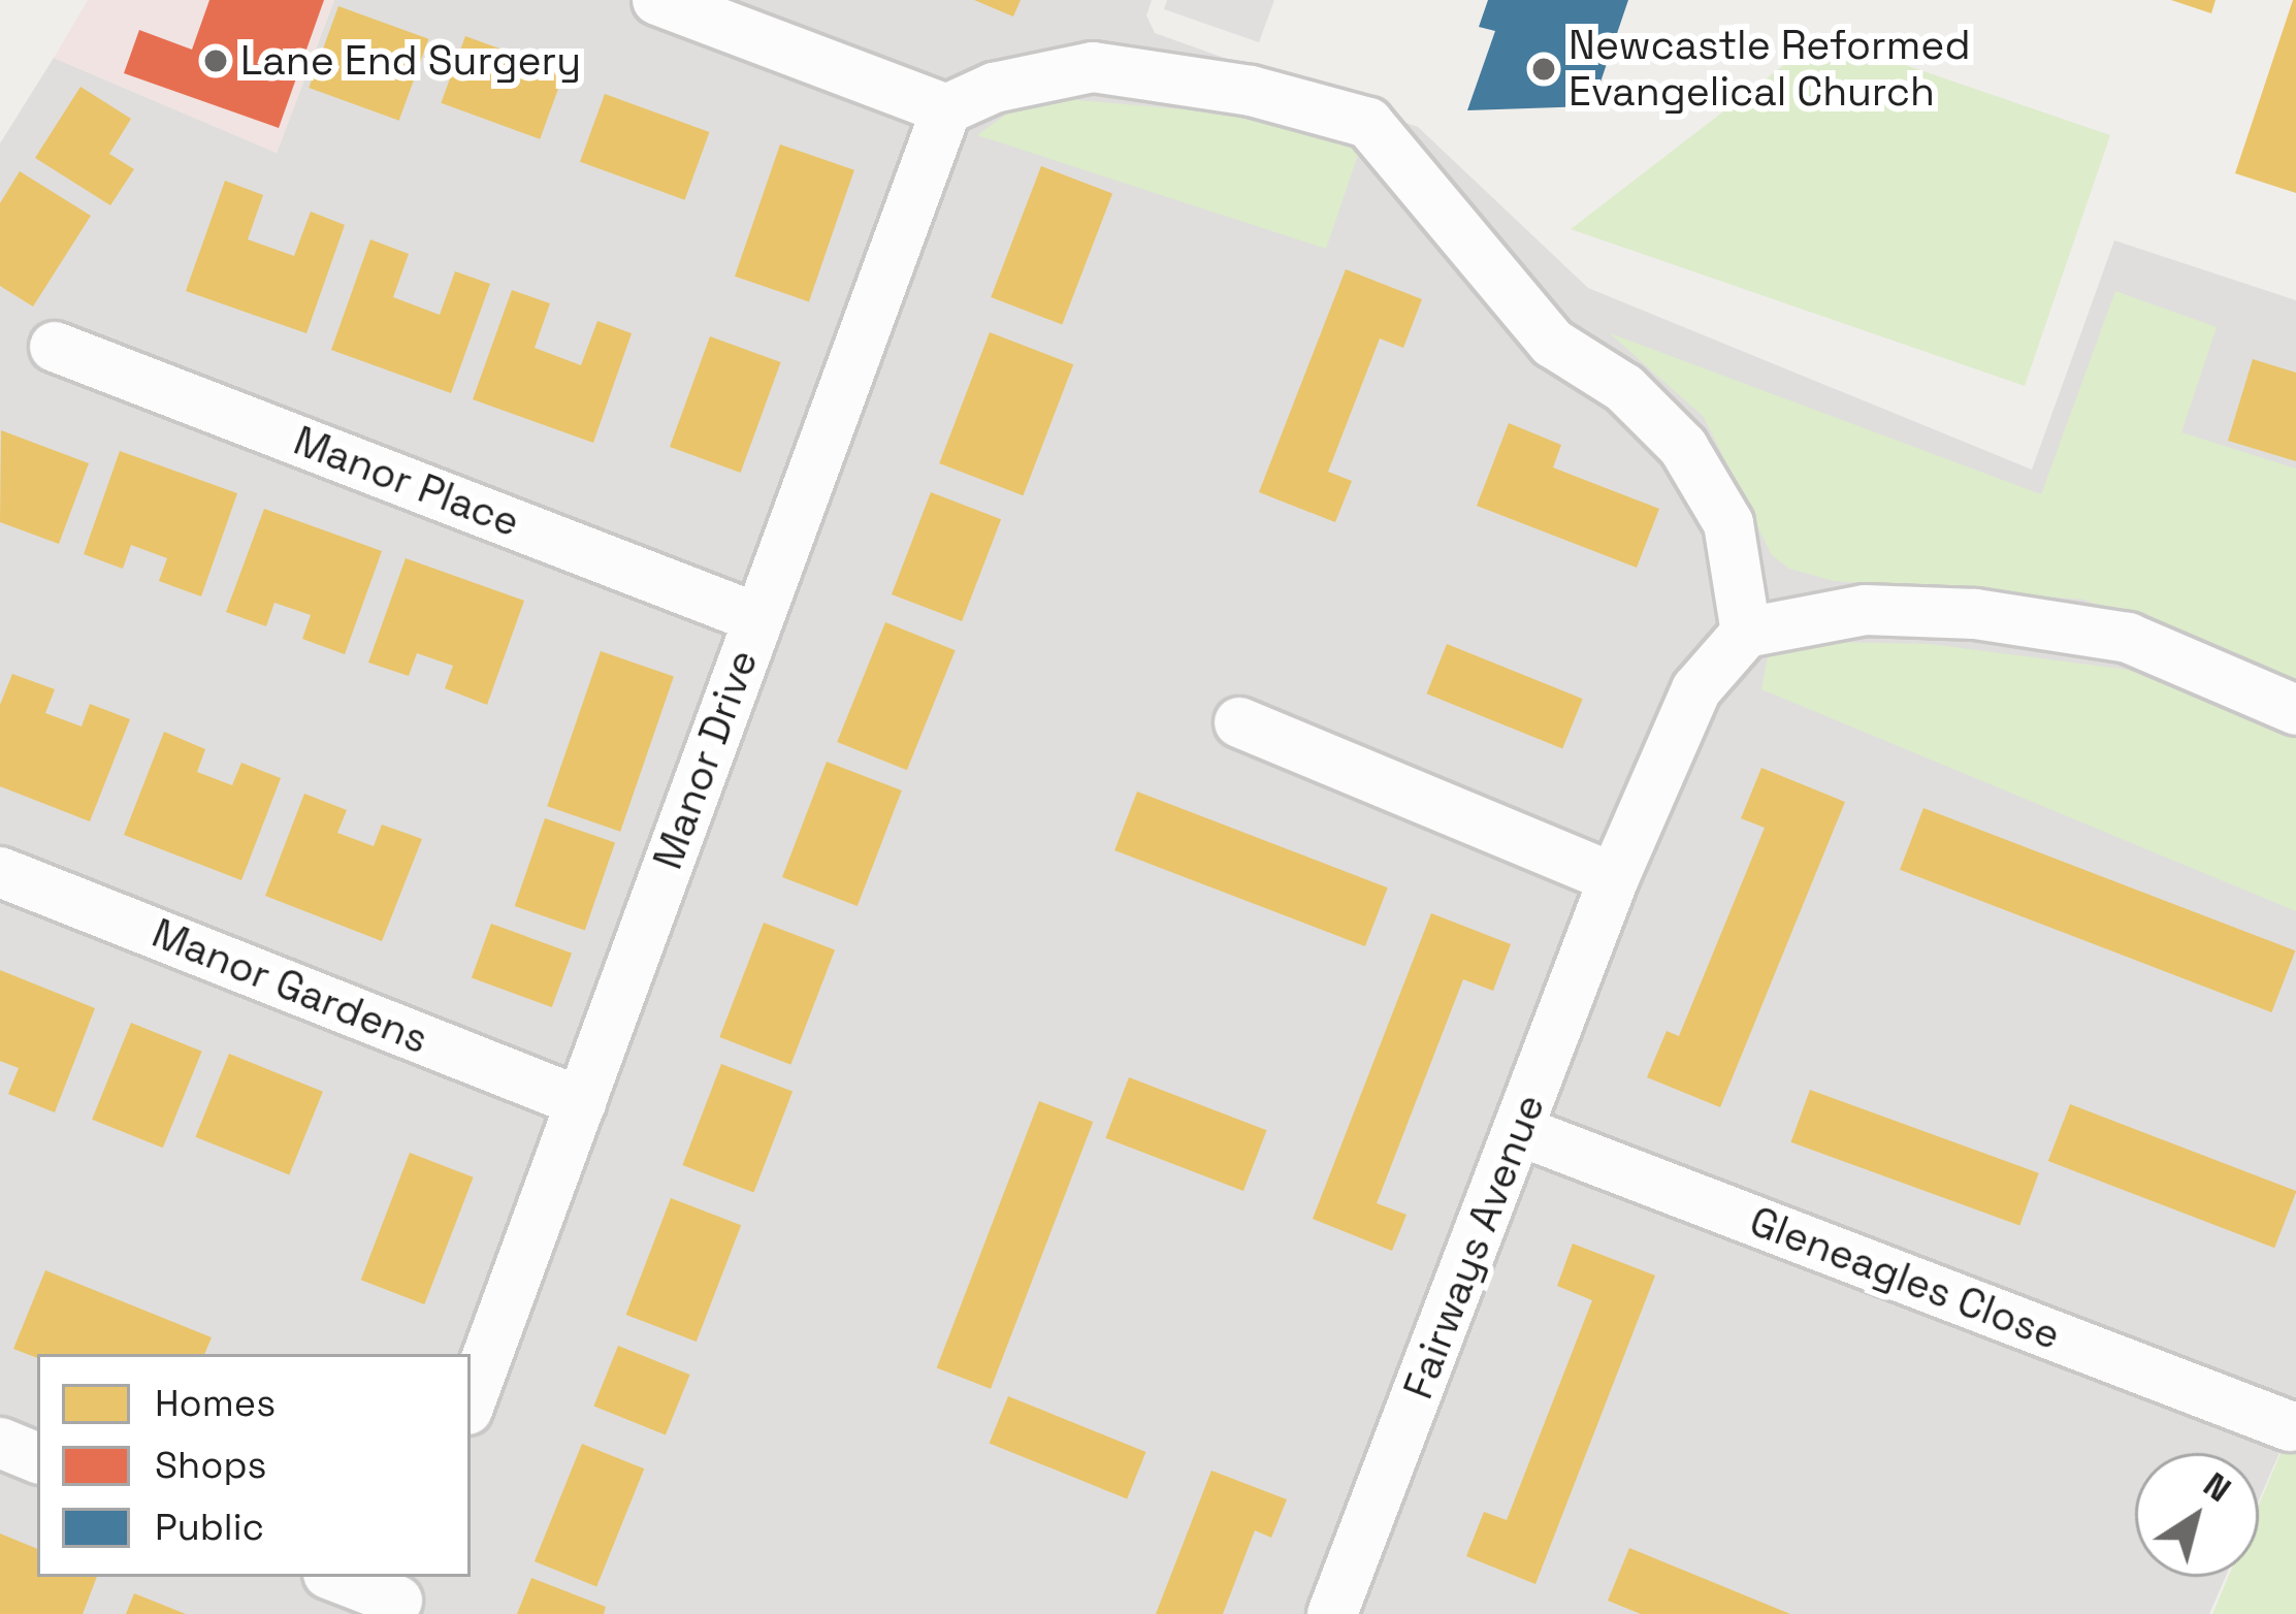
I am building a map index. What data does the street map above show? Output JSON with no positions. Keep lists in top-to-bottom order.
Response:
{
  "streets": {
    "street": [
      "Manor Place",
      "Manor Drive",
      "Manor Gardens",
      "Fairways Avenue",
      "Gleneagles Close"
    ]
  },
  "crossings": [
    ["Manor Place", "Manor Drive"],
    ["Manor Drive", "Manor Gardens"],
    ["Fairways Avenue", "Gleneagles Close"]
  ],
  "places": ["Lane End Surgery", "Newcastle Reformed Evangelical Church"],
  "legend": ["Homes", "Shops", "Public"],
  "north": "top right"
}
